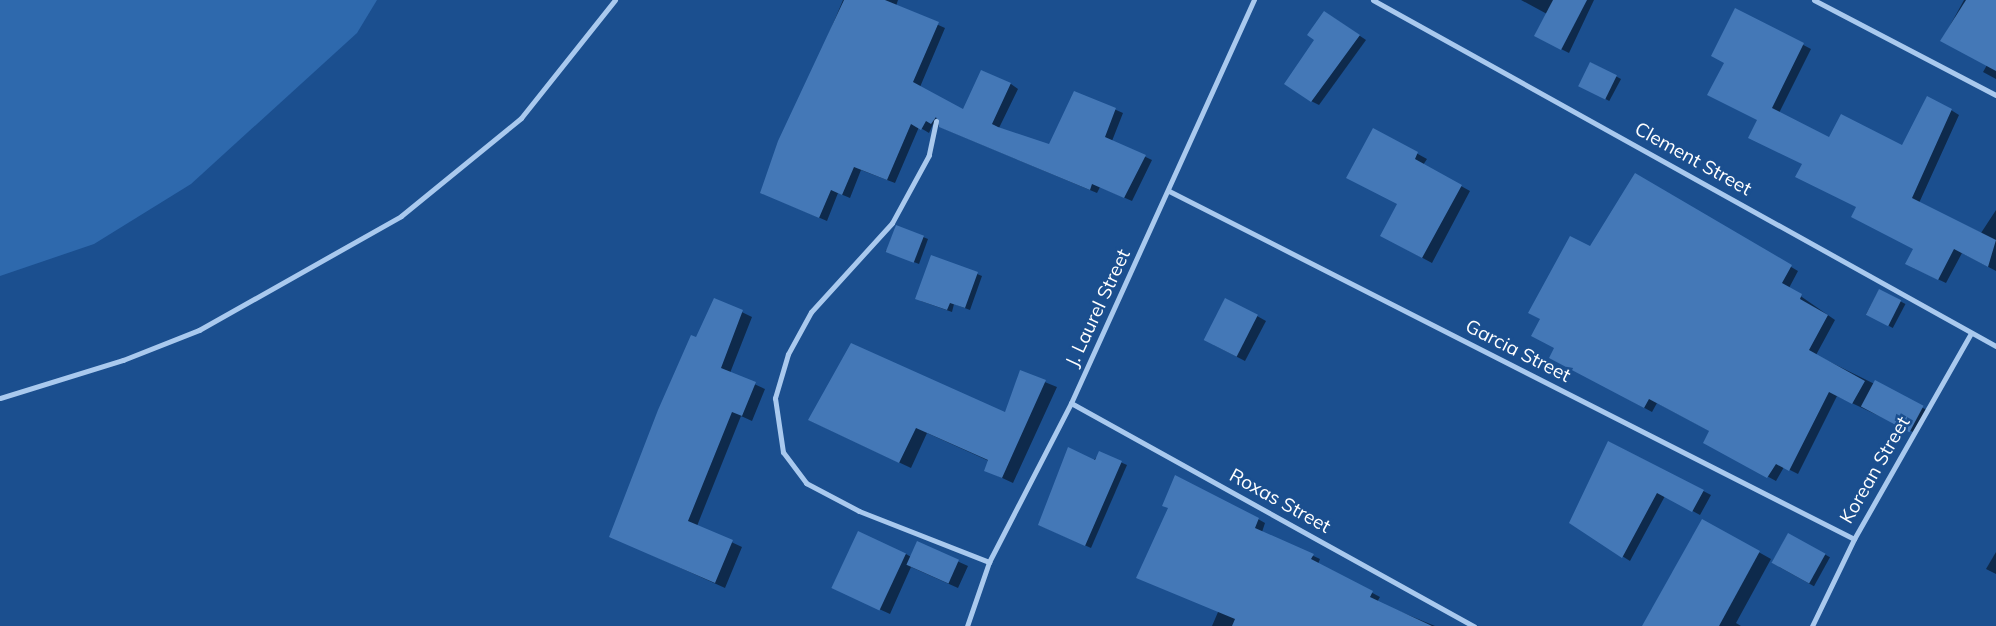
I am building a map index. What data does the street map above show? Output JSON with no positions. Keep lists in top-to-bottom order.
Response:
{
  "streets": {
    "street": [
      "Clement Street",
      "J. Laurel Street",
      "Garcia Street",
      "Korean Street",
      "Roxas Street"
    ]
  },
  "crossings": [
    ["Clement Street", "Korean Street"],
    ["J. Laurel Street", "Garcia Street"],
    ["J. Laurel Street", "Roxas Street"],
    ["Garcia Street", "Korean Street"]
  ]
}
